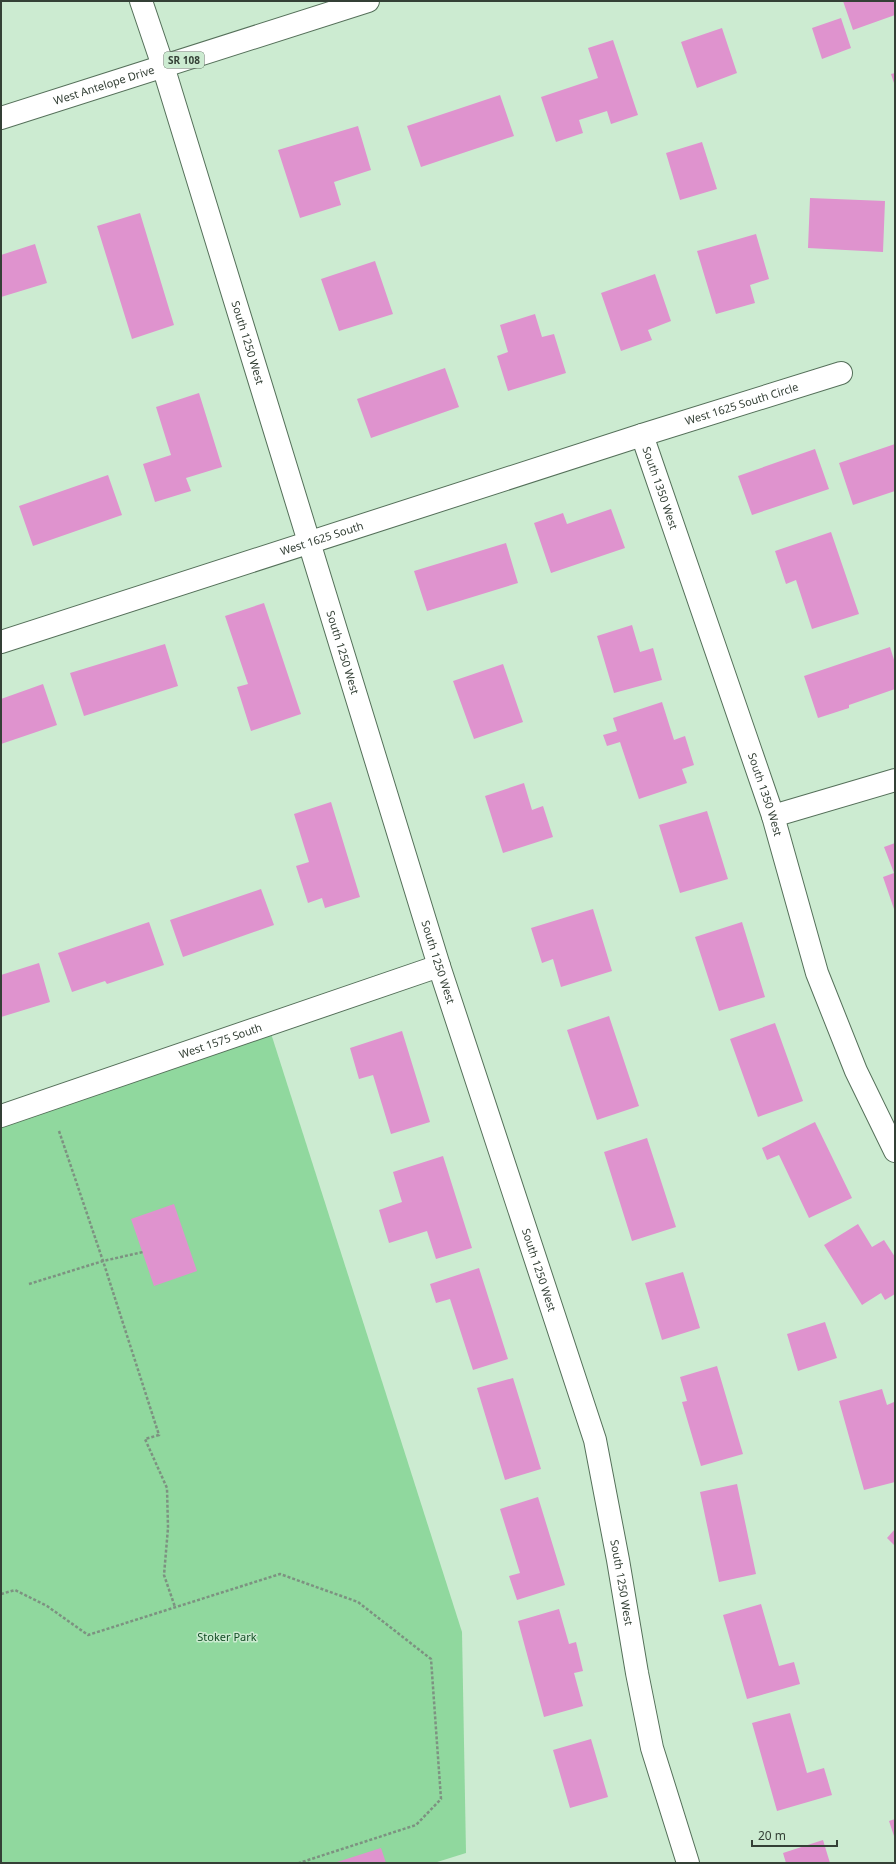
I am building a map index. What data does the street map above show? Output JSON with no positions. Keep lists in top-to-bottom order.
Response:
{
  "streets": {
    "street": [
      "SR 108",
      "West Antelope Drive",
      "South 1250 West",
      "West 1625 South Circle",
      "South 1350 West",
      "West 1625 South",
      "West 1575 South"
    ]
  },
  "crossings": [
    ["West Antelope Drive", "South 1250 West"],
    ["South 1250 West", "West 1625 South"],
    ["South 1250 West", "West 1575 South"],
    ["West 1625 South Circle", "South 1350 West"],
    ["West 1625 South Circle", "West 1625 South"],
    ["South 1350 West", "West 1625 South"]
  ],
  "parks": ["Stoker Park"],
  "scale_bar": "20 m"
}
